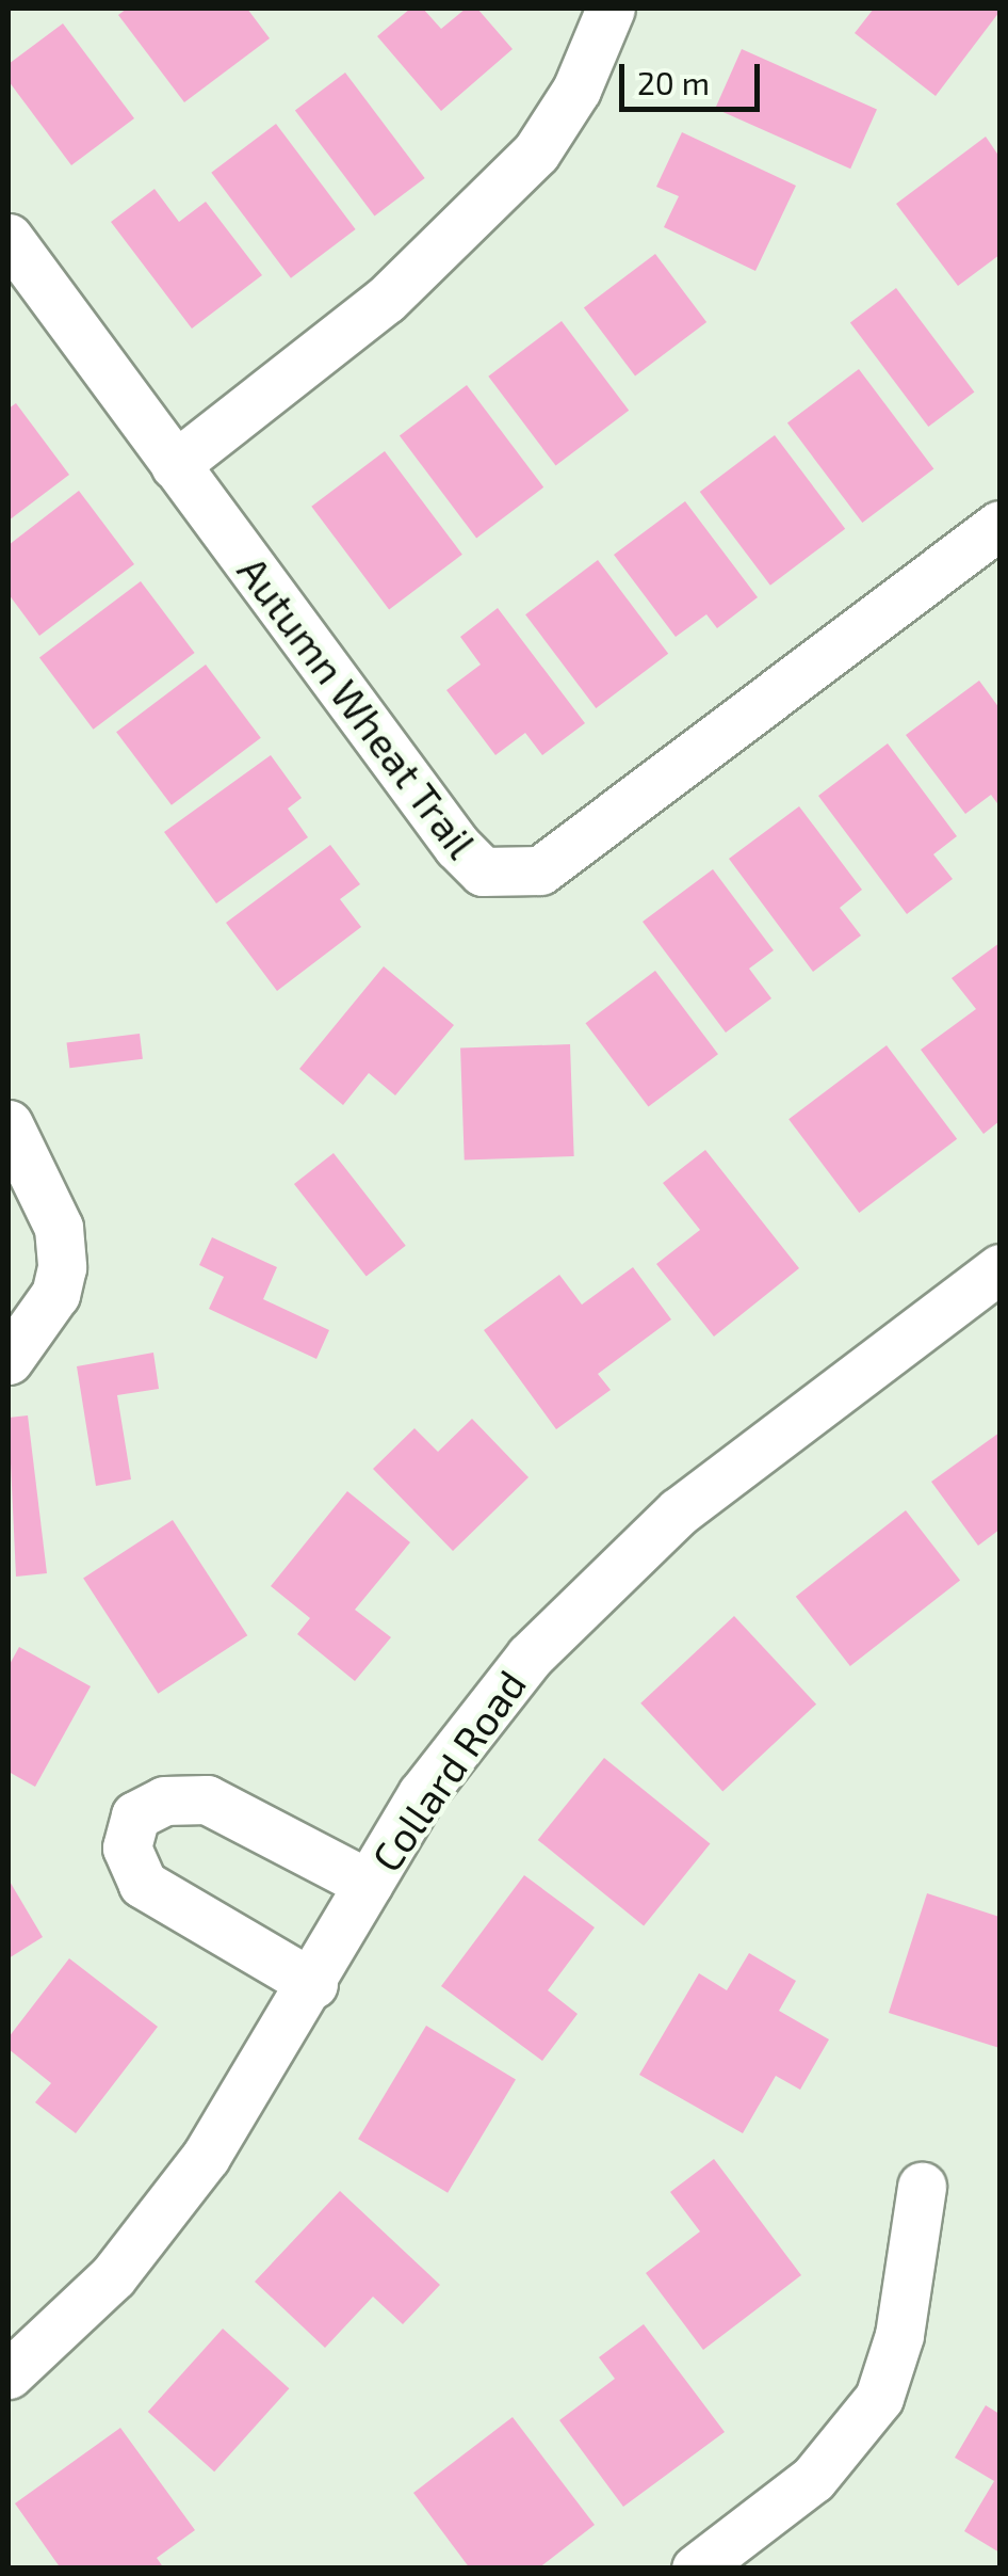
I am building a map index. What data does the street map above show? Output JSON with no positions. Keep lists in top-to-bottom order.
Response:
{
  "streets": {
    "street": ["Autumn Wheat Trail", "Collard Road"]
  },
  "scale_bar": "20 m"
}
